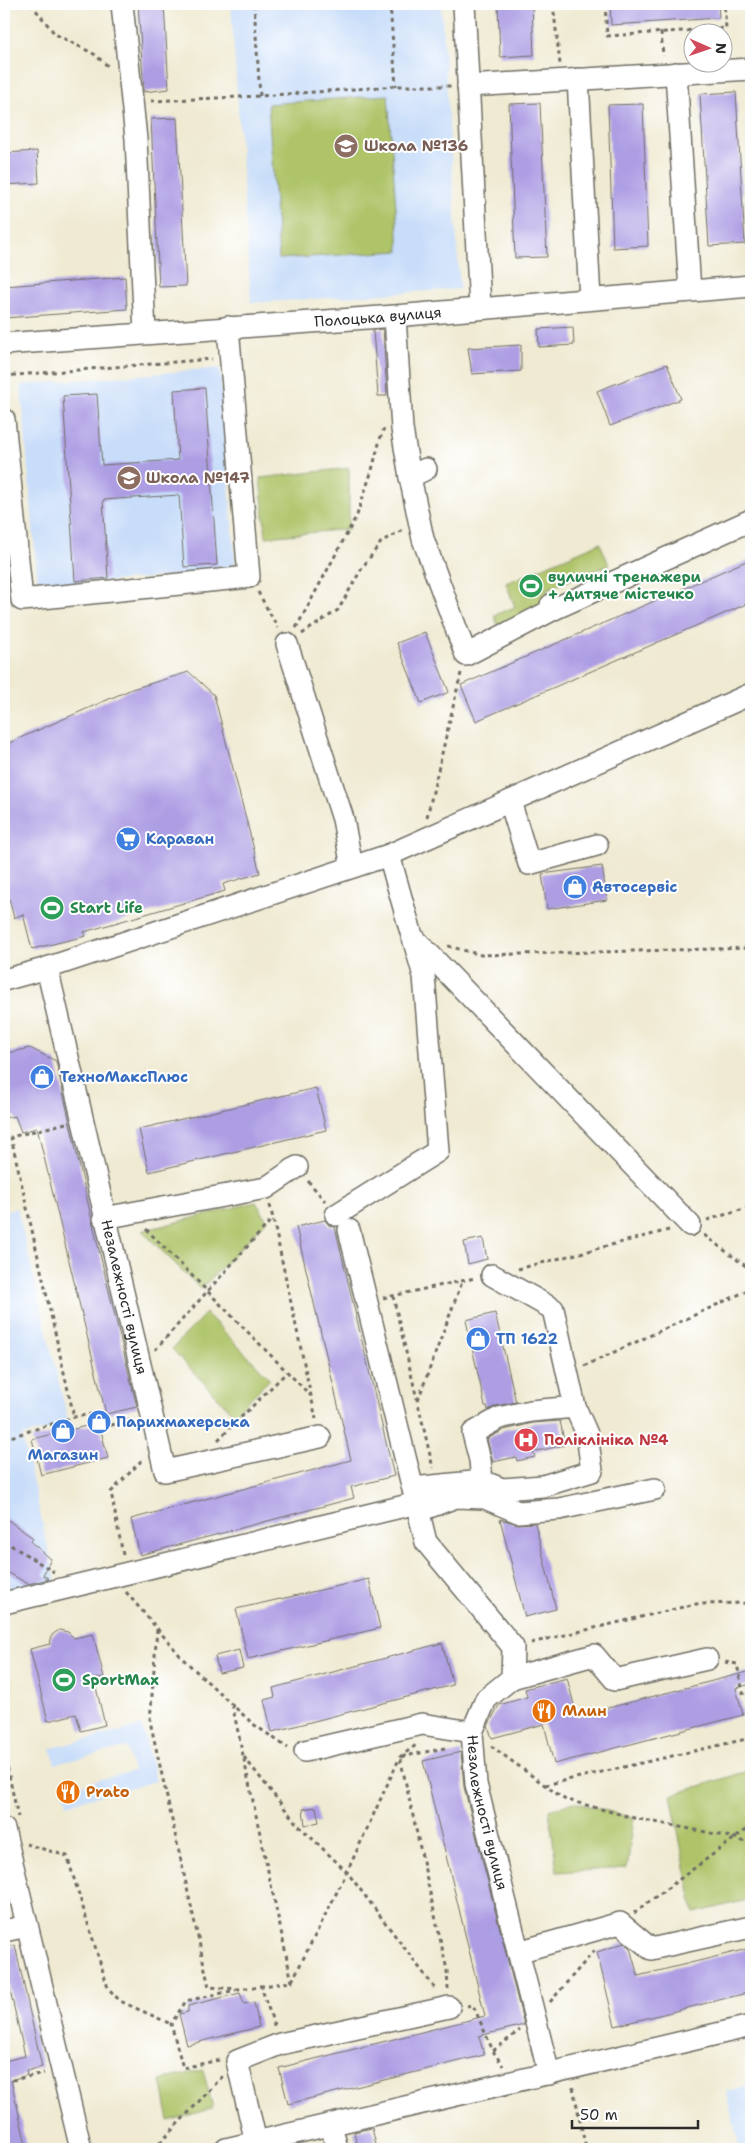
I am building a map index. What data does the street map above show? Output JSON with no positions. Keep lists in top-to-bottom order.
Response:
{
  "streets": {
    "street": ["Полоцька вулиця", "Незалежності вулиця"]
  },
  "places": {
    "school or university": ["Школа №136", "Школа №147"],
    "sports": ["вуличні тренажери + дитяче містечко", "Start Life", "SportMax"],
    "supermarket": ["Караван"],
    "shop": [
      "Автосервіс",
      "ТехноМаксПлюс",
      "ТП 1622",
      "Парихмахерська",
      "Магазин"
    ],
    "hospital": ["Поліклініка №4"],
    "restaurant": ["Млин", "Prato"]
  },
  "scale_bar": "50 m",
  "north": "right"
}
